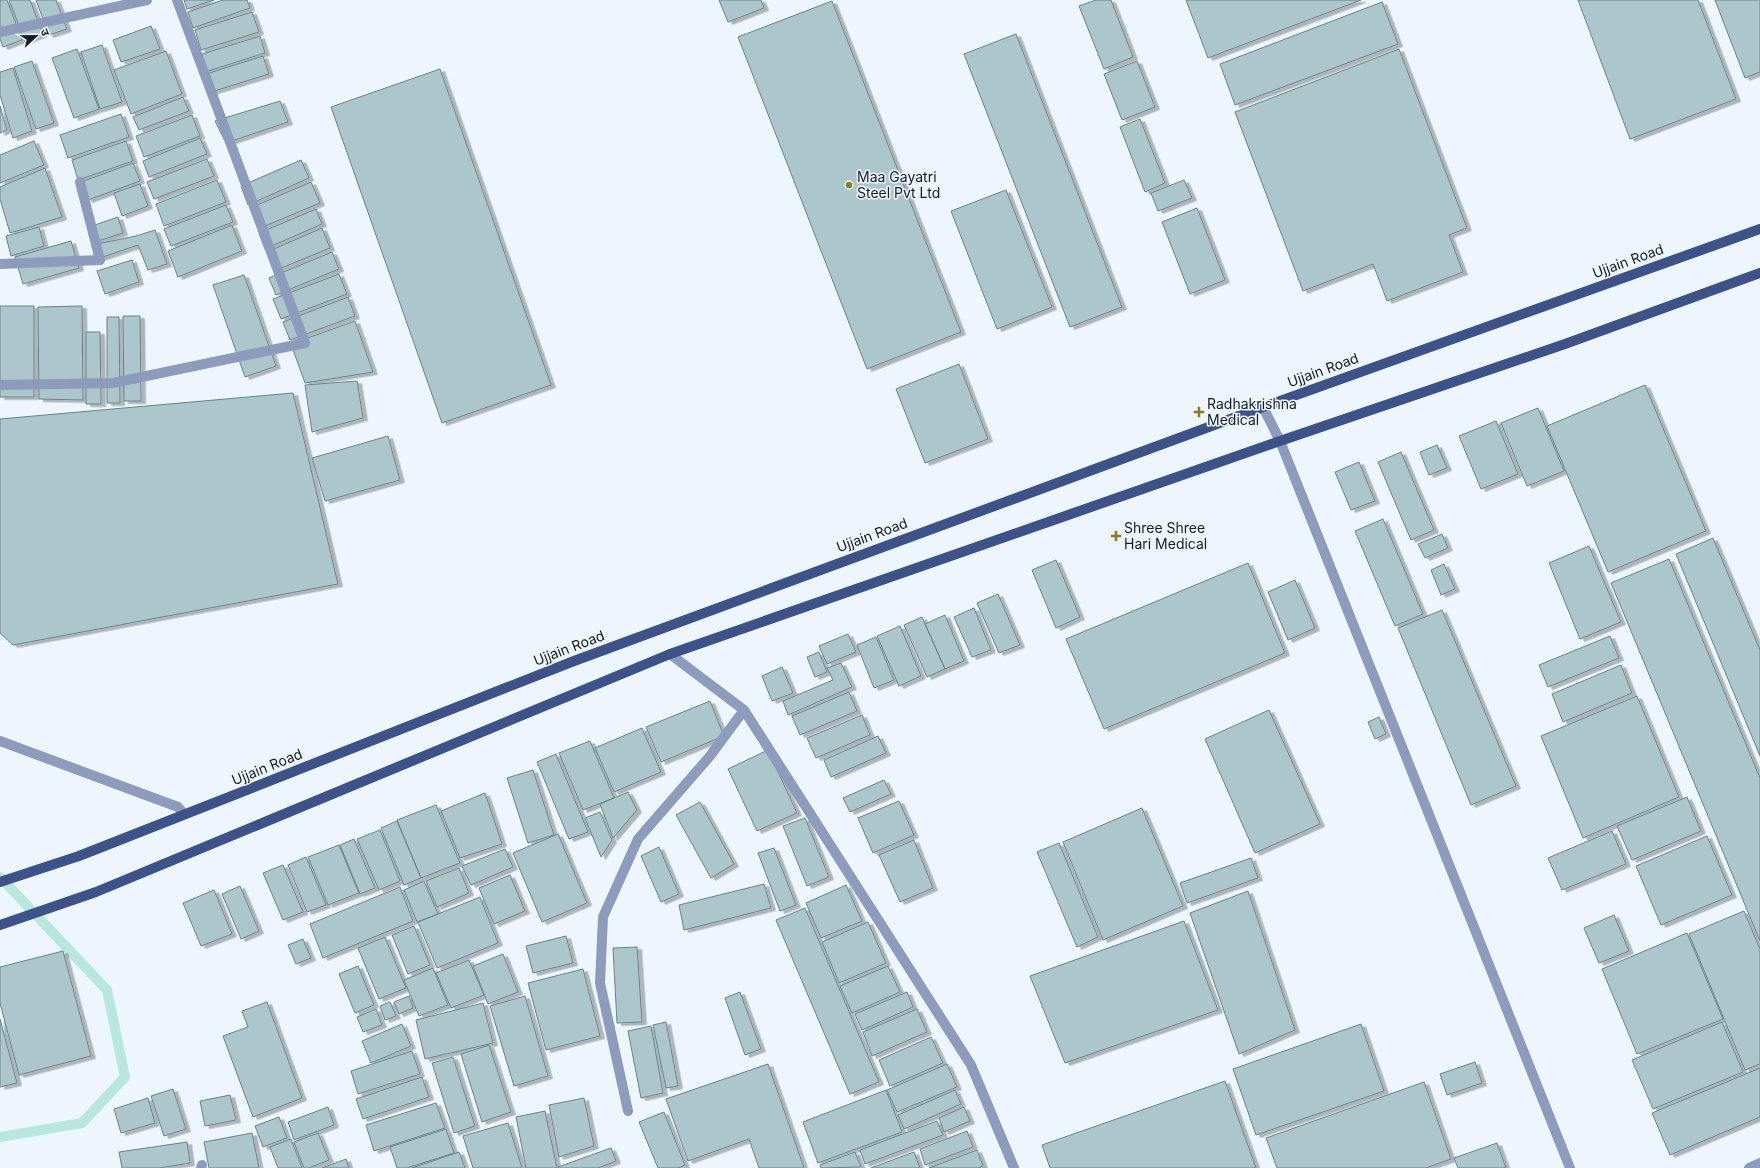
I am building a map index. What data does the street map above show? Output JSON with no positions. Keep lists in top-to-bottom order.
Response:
{
  "streets": {
    "main road": ["Ujjain Road"]
  },
  "places": {
    "other": ["Maa Gayatri Steel Pvt Ltd"],
    "health": ["Radhakrishna Medical", "Shree Shree Hari Medical"]
  },
  "north": "right"
}
